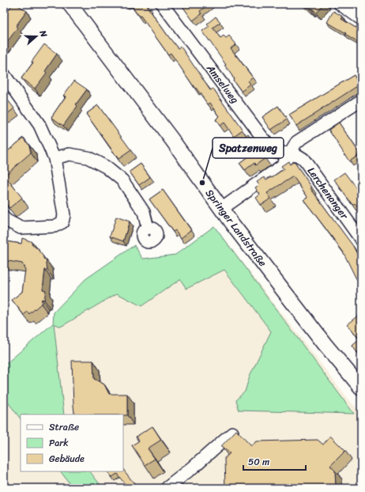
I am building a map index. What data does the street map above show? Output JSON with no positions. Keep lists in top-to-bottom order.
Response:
{
  "streets": {
    "main road": ["Springer Landstraße"],
    "street": ["Amselweg", "Lerchenanger"]
  },
  "crossings": [
    ["Amselweg", "Lerchenanger"]
  ],
  "places": ["Spatzenweg"],
  "legend": ["Straße", "Park", "Gebäude"],
  "scale_bar": "50 m",
  "north": "right"
}
